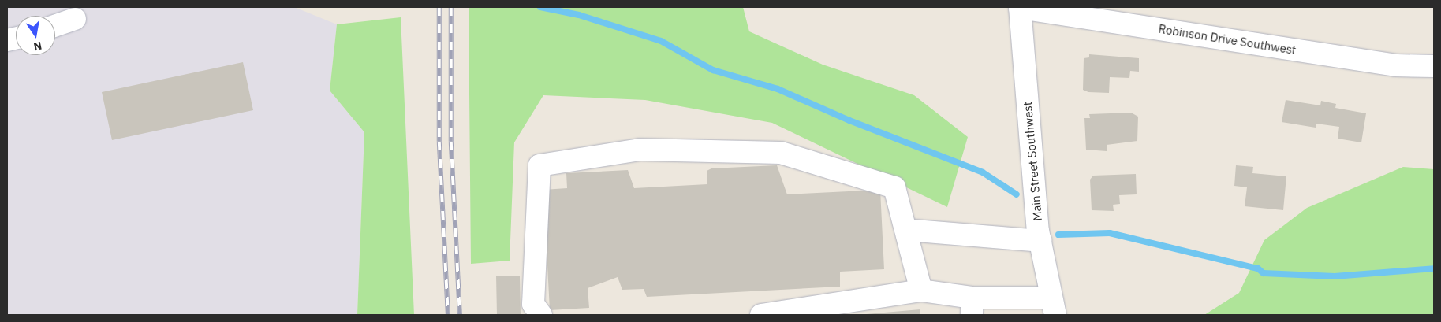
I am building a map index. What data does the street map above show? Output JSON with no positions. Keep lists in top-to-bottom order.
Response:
{
  "streets": {
    "street": ["Robinson Drive Southwest", "Main Street Southwest"]
  },
  "crossings": [
    ["Robinson Drive Southwest", "Main Street Southwest"]
  ],
  "north": "bottom"
}
